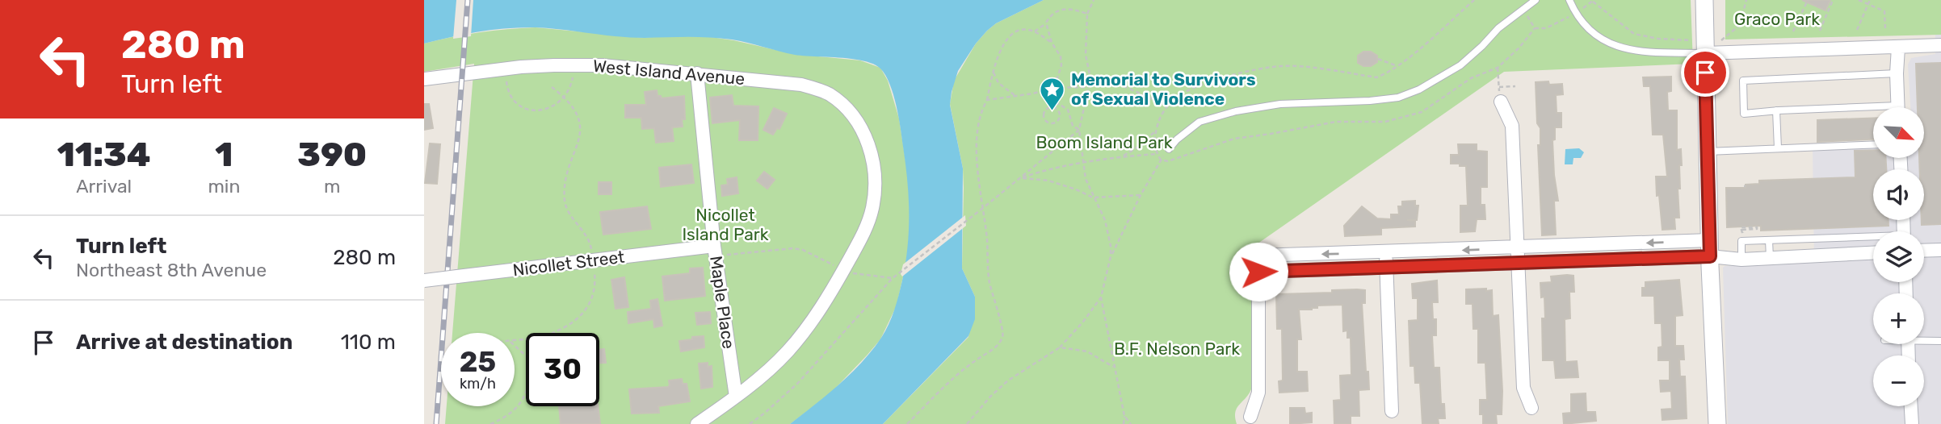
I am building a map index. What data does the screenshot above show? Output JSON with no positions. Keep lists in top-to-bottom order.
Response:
{
  "streets": {
    "street": ["West Island Avenue", "Nicollet Street", "Maple Place"]
  },
  "crossings": [
    ["West Island Avenue", "Maple Place"],
    ["Nicollet Street", "Maple Place"]
  ],
  "parks": [
    "Graco Park",
    "Boom Island Park",
    "Nicollet Island Park",
    "B.F. Nelson Park"
  ],
  "places": {
    "place": ["Memorial to Survivors of Sexual Violence"]
  },
  "north": "bottom right",
  "page": {
    "turn": ["280 m", "Turn left"],
    "map_buttons": ["+", "−"],
    "eta": [
      "11:34",
      "Arrival",
      "1",
      "min",
      "390",
      "m"
    ],
    "list": [
      {
        "name": "Turn left",
        "note": "Northeast 8th Avenue",
        "value": "280 m"
      },
      {
        "name": "Arrive at destination",
        "value": "110 m"
      }
    ],
    "speed": "25 km/h",
    "limit": "30"
  }
}
